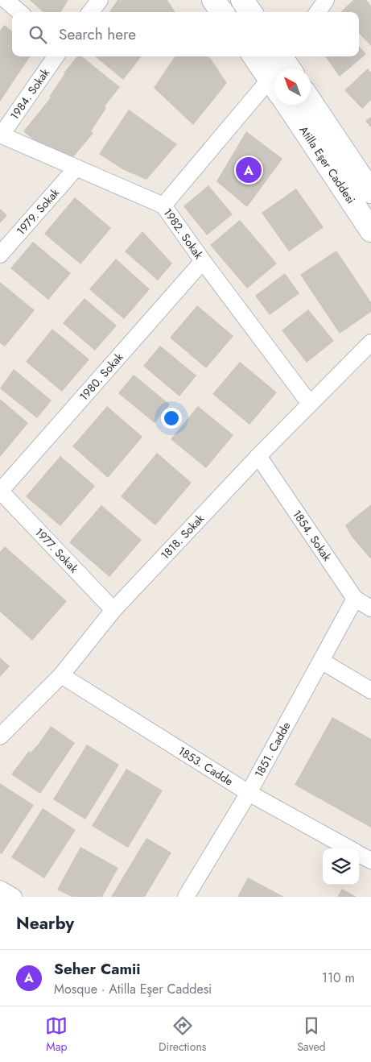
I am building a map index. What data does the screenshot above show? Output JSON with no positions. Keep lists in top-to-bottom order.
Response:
{
  "streets": {
    "main road": ["Atilla Eşer Caddesi"],
    "street": [
      "1984. Sokak",
      "1979. Sokak",
      "1982. Sokak",
      "1980. Sokak",
      "1854. Sokak",
      "1818. Sokak",
      "1977. Sokak",
      "1851. Cadde",
      "1853. Cadde"
    ]
  },
  "crossings": [
    ["1984. Sokak", "1982. Sokak"],
    ["1979. Sokak", "1982. Sokak"],
    ["1982. Sokak", "1980. Sokak"],
    ["1982. Sokak", "1818. Sokak"],
    ["1980. Sokak", "1977. Sokak"],
    ["1854. Sokak", "1818. Sokak"],
    ["1854. Sokak", "1851. Cadde"],
    ["1818. Sokak", "1977. Sokak"],
    ["1818. Sokak", "1853. Cadde"],
    ["1851. Cadde", "1853. Cadde"]
  ],
  "north": "top left",
  "page": {
    "search": "Search here",
    "pins": "A",
    "heading": "Nearby",
    "list": [
      {
        "mark": "A",
        "name": "Seher Camii",
        "note": "Mosque · Atilla Eşer Caddesi",
        "value": "110 m"
      }
    ],
    "nav": ["Map", "Directions", "Saved"]
  }
}
